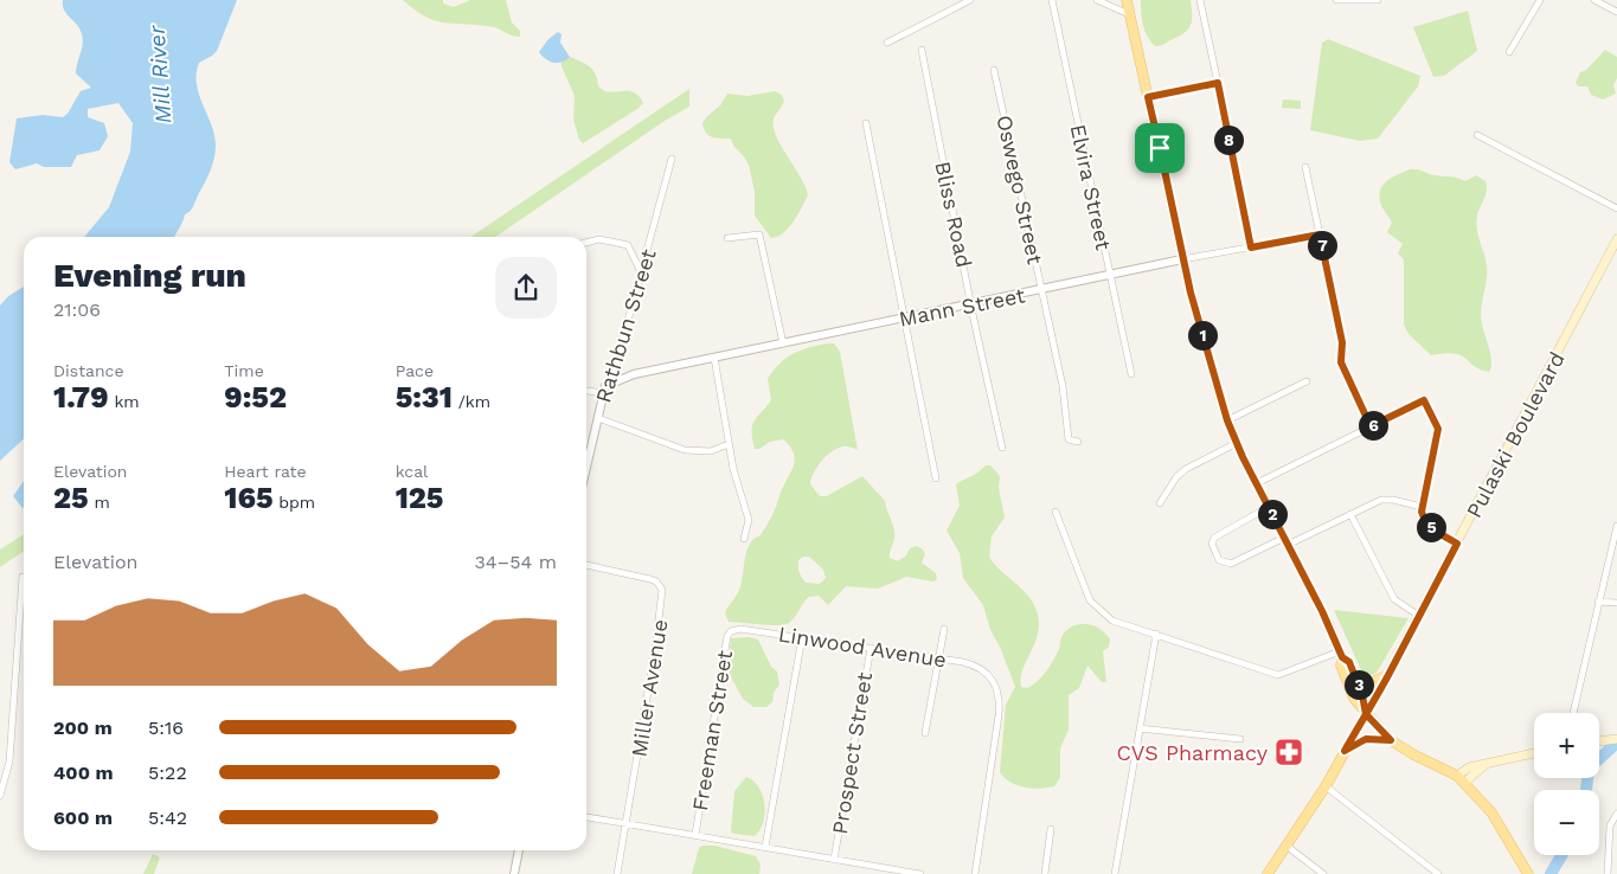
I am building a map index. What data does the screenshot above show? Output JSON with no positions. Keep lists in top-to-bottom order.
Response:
{
  "streets": {
    "main road": ["Pulaski Boulevard"],
    "street": [
      "Elvira Street",
      "Oswego Street",
      "Bliss Road",
      "Mann Street",
      "Rathbun Street",
      "Linwood Avenue",
      "Miller Avenue",
      "Freeman Street",
      "Prospect Street"
    ]
  },
  "crossings": [
    ["Elvira Street", "Mann Street"],
    ["Oswego Street", "Mann Street"],
    ["Bliss Road", "Mann Street"],
    ["Mann Street", "Rathbun Street"],
    ["Linwood Avenue", "Freeman Street"],
    ["Linwood Avenue", "Prospect Street"]
  ],
  "water": ["Mill River"],
  "places": {
    "pharmacy": ["CVS Pharmacy"]
  },
  "page": {
    "pins": [
      "8",
      "7",
      "1",
      "6",
      "2",
      "5",
      "3"
    ],
    "heading": ["Evening run", "21:06"],
    "stats": [
      ["Distance", "1.79 km"],
      ["Time", "9:52"],
      ["Pace", "5:31 /km"],
      ["Elevation", "25 m"],
      ["Heart rate", "165 bpm"],
      ["kcal", "125"]
    ],
    "chart": ["Elevation", "34–54 m"],
    "list": [
      {
        "name": "200 m",
        "note": "5:16"
      },
      {
        "name": "400 m",
        "note": "5:22"
      },
      {
        "name": "600 m",
        "note": "5:42"
      }
    ],
    "map_buttons": ["+", "−"]
  }
}
